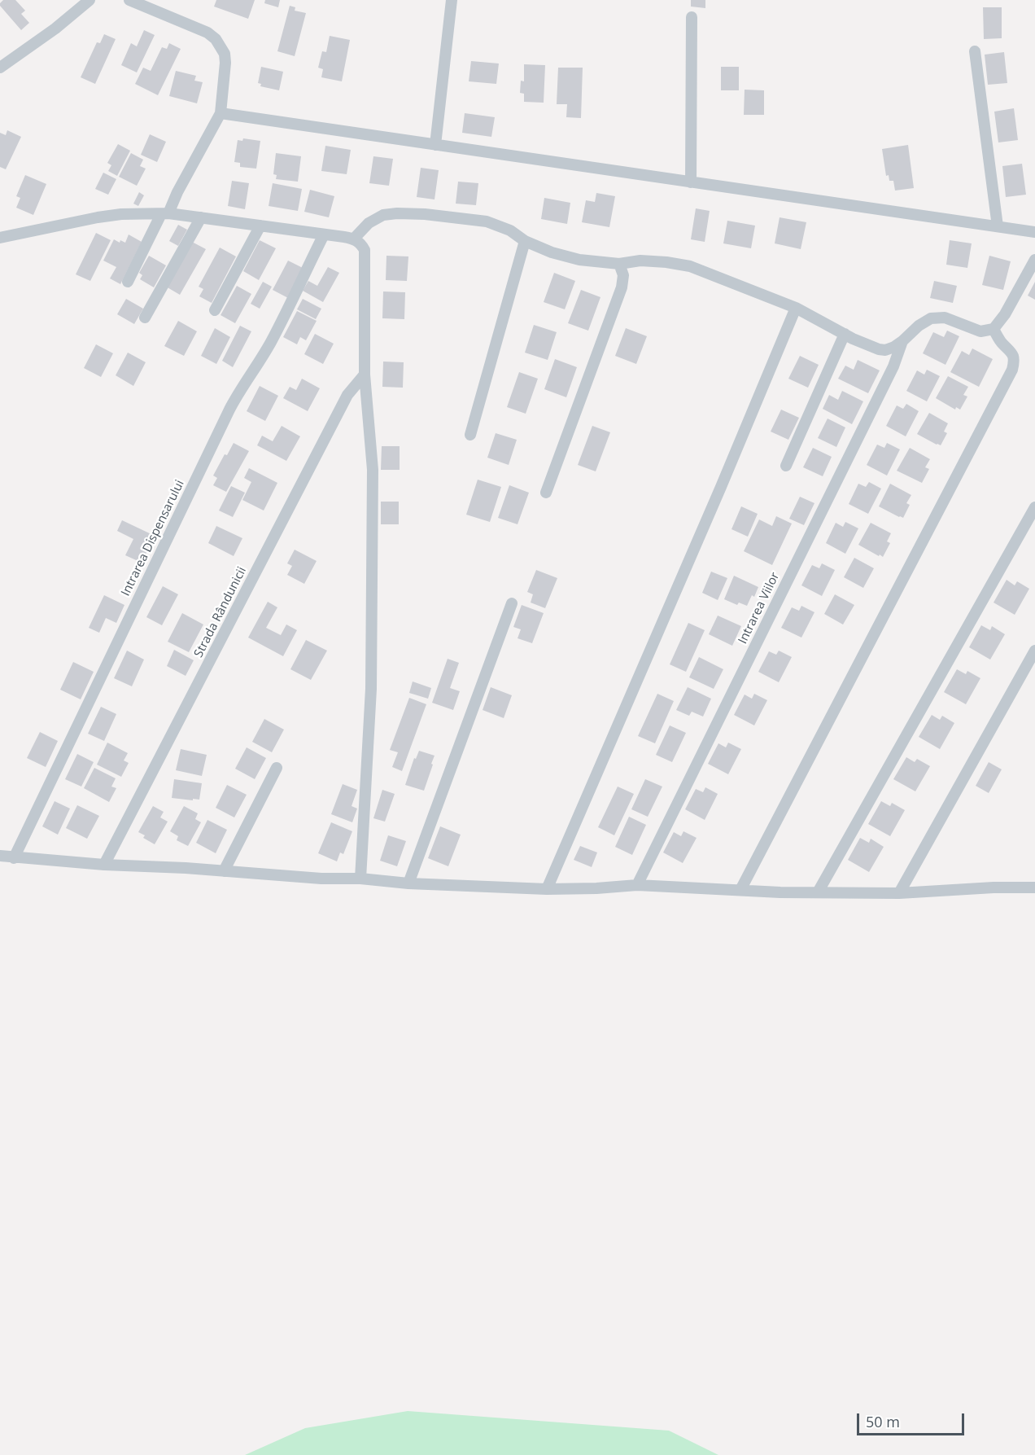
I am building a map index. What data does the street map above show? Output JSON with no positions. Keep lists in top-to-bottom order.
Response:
{
  "streets": {
    "street": ["Intrarea Dispensarului", "Intrarea Viilor", "Strada Rândunicii"]
  },
  "scale_bar": "50 m"
}
